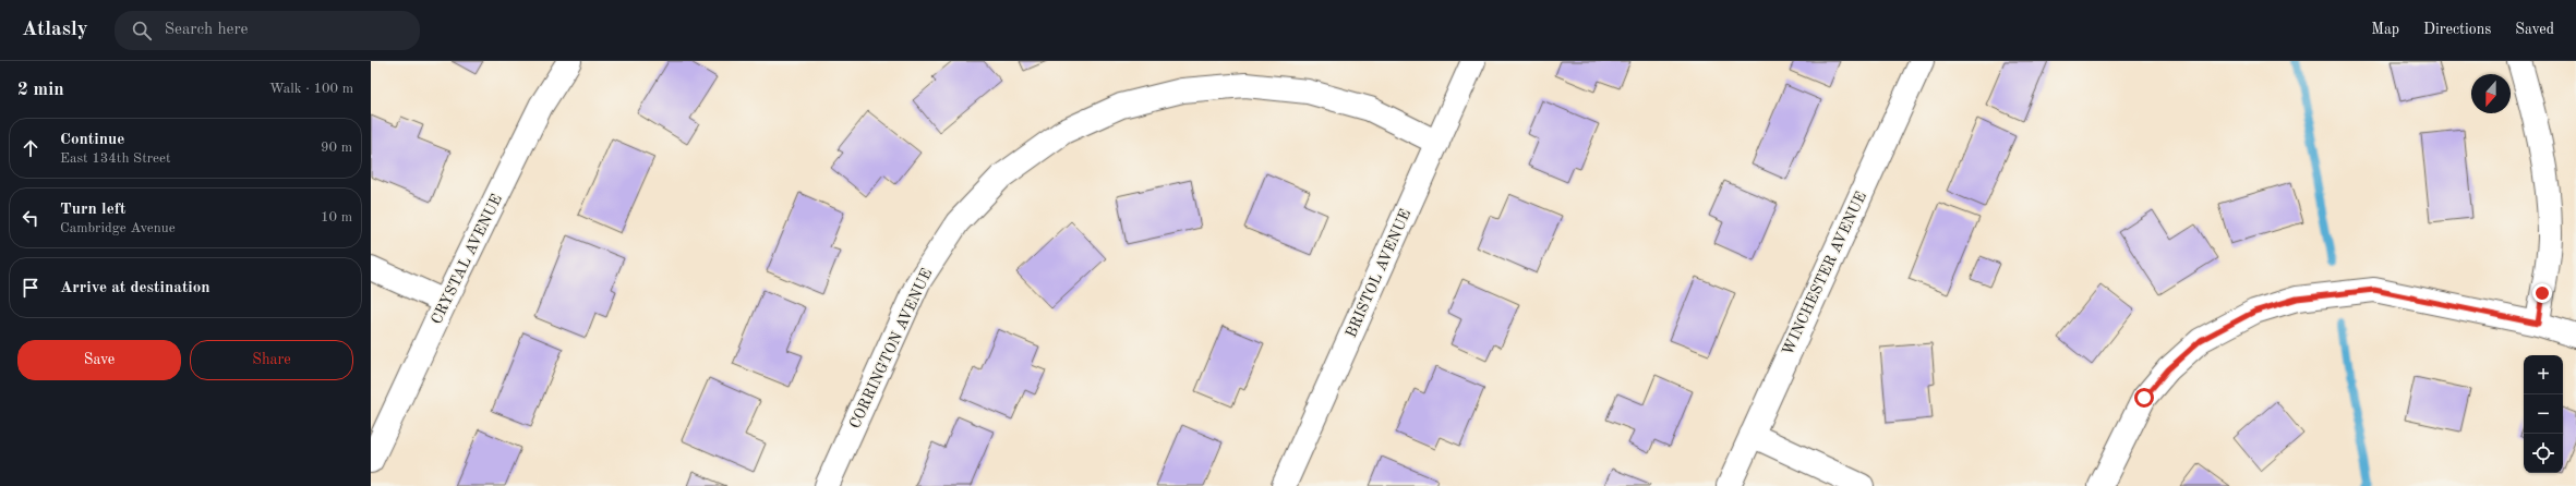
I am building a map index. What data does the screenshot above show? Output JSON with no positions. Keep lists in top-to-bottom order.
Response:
{
  "streets": {
    "street": [
      "CRYSTAL AVENUE",
      "BRISTOL AVENUE",
      "WINCHESTER AVENUE",
      "CORRINGTON AVENUE"
    ]
  },
  "crossings": [
    ["BRISTOL AVENUE", "CORRINGTON AVENUE"]
  ],
  "north": "bottom",
  "page": {
    "header": "Atlasly",
    "search": "Search here",
    "nav": ["Map", "Directions", "Saved"],
    "heading": ["2 min", "Walk · 100 m"],
    "list": [
      ["Continue", "East 134th Street", "90 m"],
      ["Turn left", "Cambridge Avenue", "10 m"],
      "Arrive at destination"
    ],
    "buttons": ["Save", "Share"],
    "map_buttons": ["+", "−"]
  }
}
